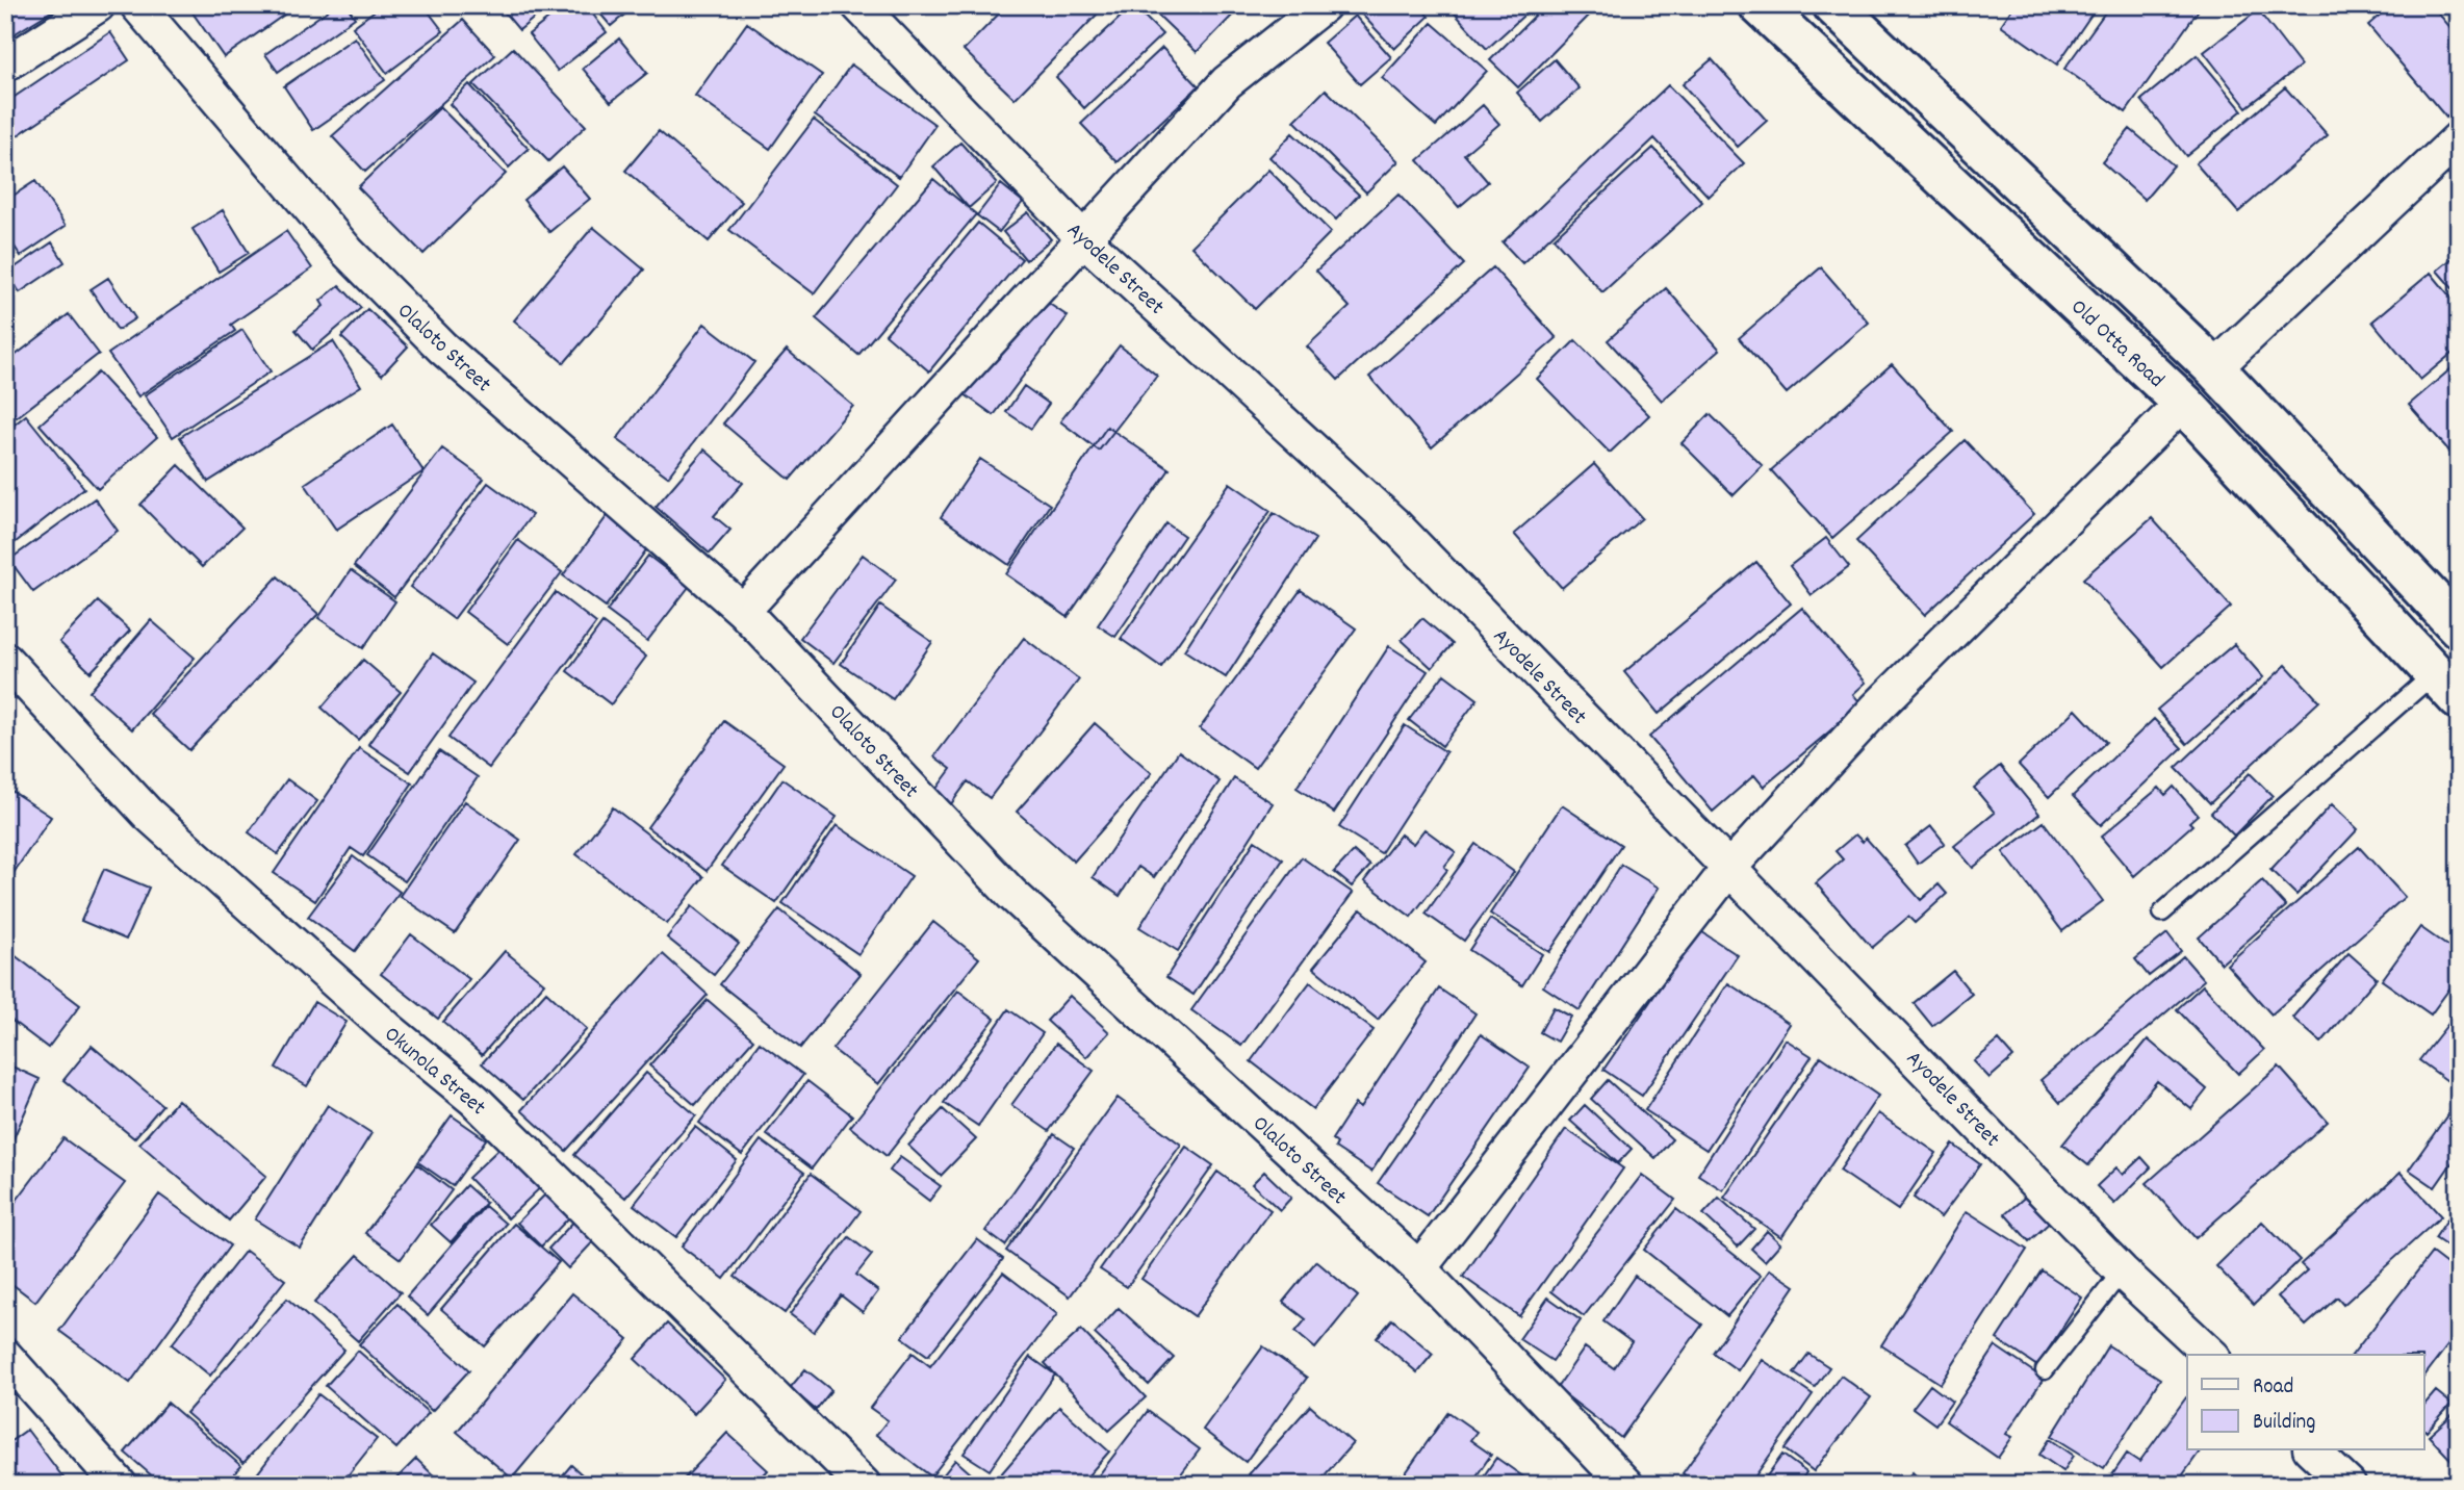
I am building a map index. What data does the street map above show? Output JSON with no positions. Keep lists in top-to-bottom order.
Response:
{
  "streets": {
    "street": [
      "Ayodele Street",
      "Old Otta Road",
      "Olaloto Street",
      "Okunola Street"
    ]
  },
  "legend": ["Road", "Building"]
}
